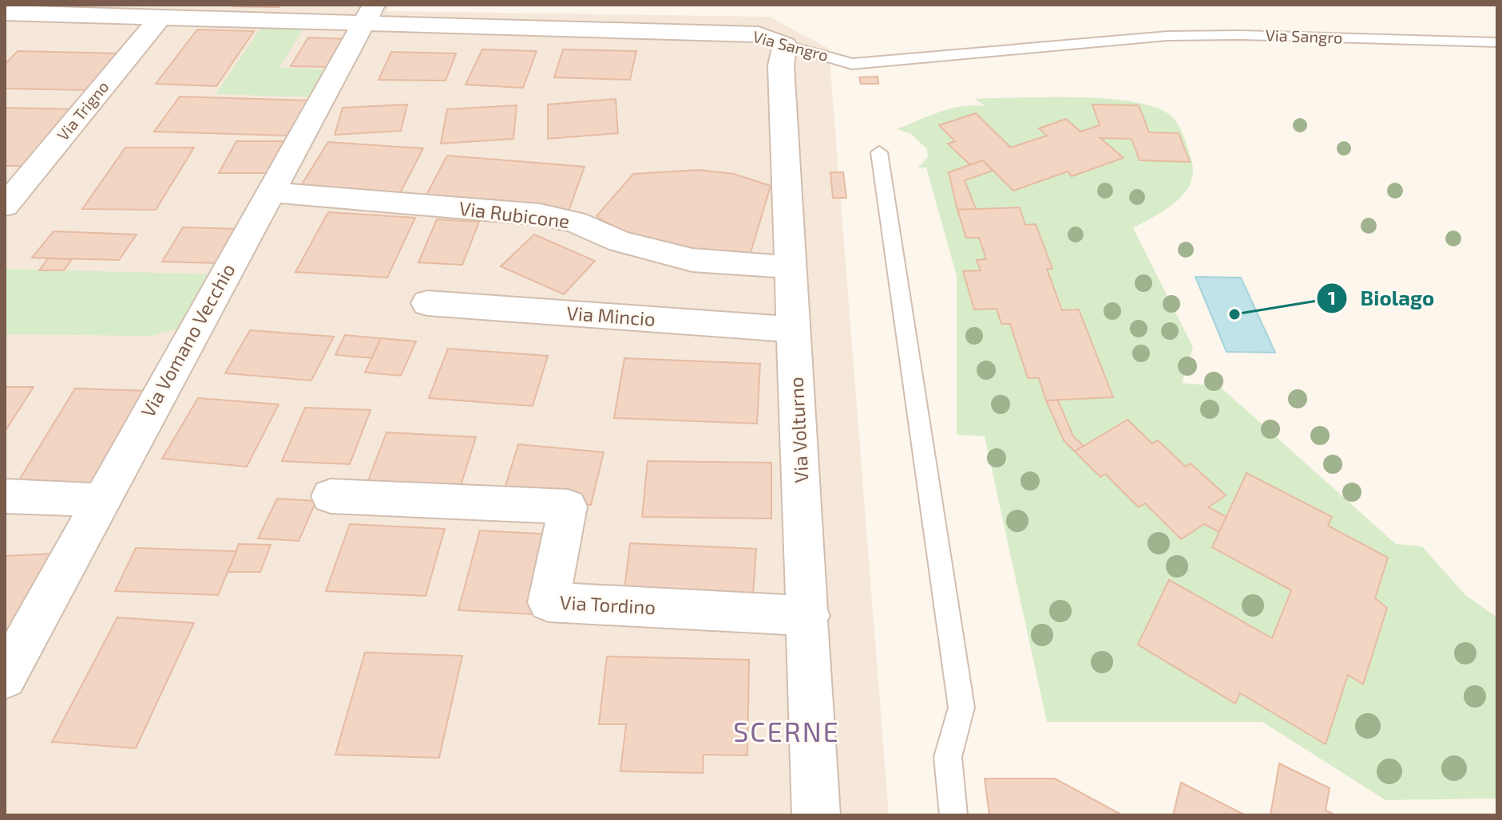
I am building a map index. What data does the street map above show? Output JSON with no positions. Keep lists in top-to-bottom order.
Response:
{
  "streets": {
    "street": [
      "Via Sangro",
      "Via Trigno",
      "Via Rubicone",
      "Via Mincio",
      "Via Vomano Vecchio",
      "Via Volturno",
      "Via Tordino"
    ]
  },
  "crossings": [
    ["Via Sangro", "Via Trigno"],
    ["Via Sangro", "Via Vomano Vecchio"],
    ["Via Sangro", "Via Volturno"],
    ["Via Rubicone", "Via Vomano Vecchio"],
    ["Via Rubicone", "Via Volturno"],
    ["Via Mincio", "Via Volturno"],
    ["Via Volturno", "Via Tordino"]
  ],
  "districts": ["SCERNE"],
  "places": ["Biolago"]
}
